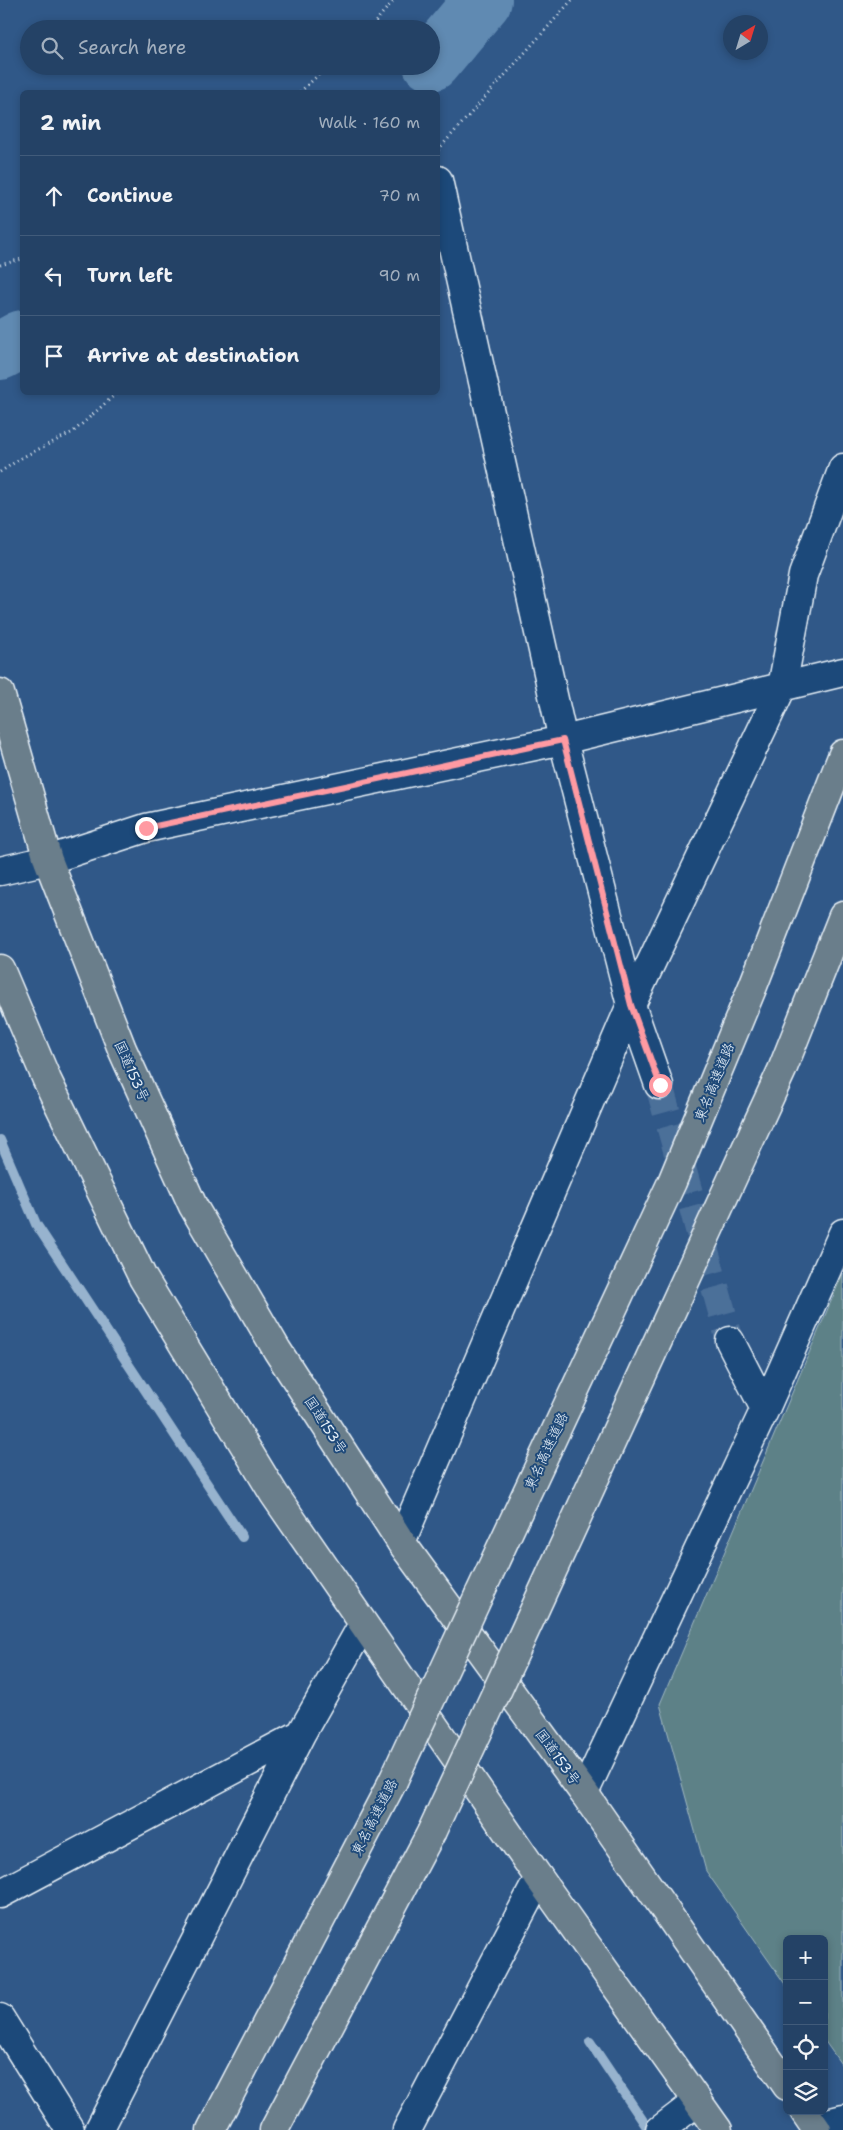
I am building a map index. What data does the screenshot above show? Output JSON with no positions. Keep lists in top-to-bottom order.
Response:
{
  "streets": {
    "highway": ["国道153号", "東名高速道路"]
  },
  "north": "top right",
  "page": {
    "search": "Search here",
    "heading": ["2 min", "Walk · 160 m"],
    "list": [
      ["Continue", "70 m"],
      ["Turn left", "90 m"],
      "Arrive at destination"
    ],
    "map_buttons": ["+", "−"]
  }
}
